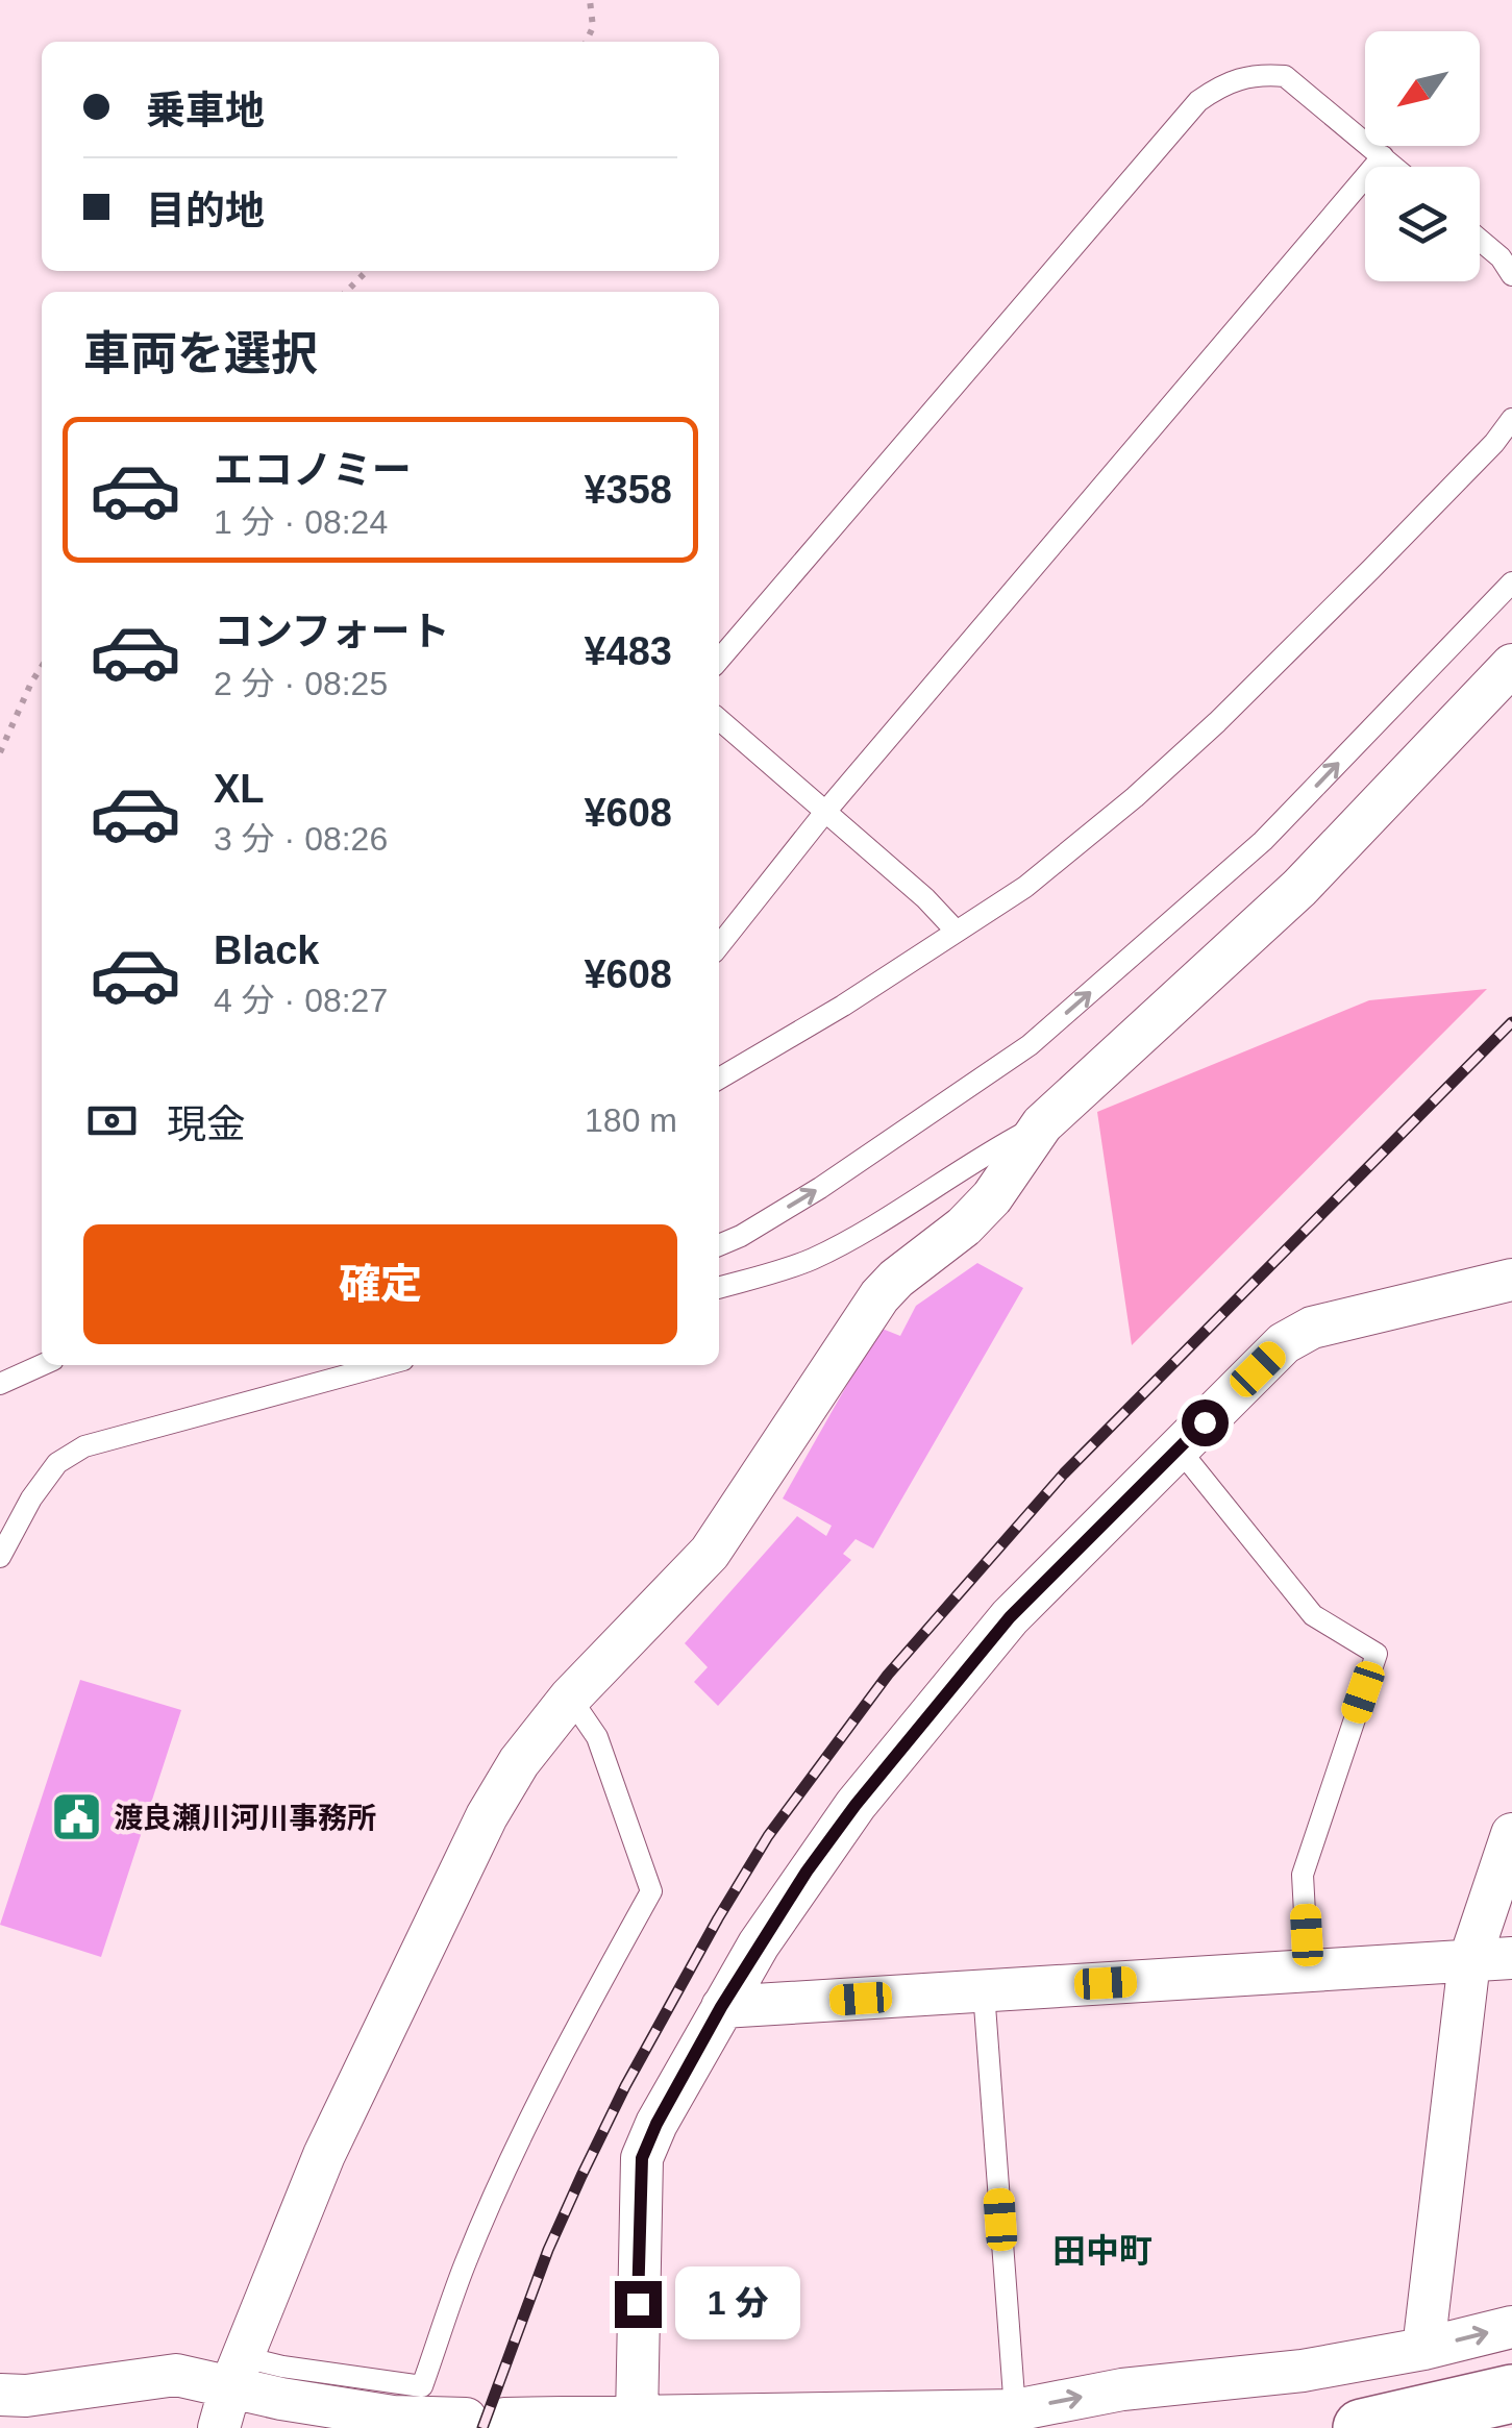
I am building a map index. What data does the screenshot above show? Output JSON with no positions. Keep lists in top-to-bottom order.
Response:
{
  "districts": ["田中町"],
  "places": {
    "public building": ["渡良瀬川河川事務所"]
  },
  "north": "bottom left",
  "page": {
    "banner": ["乗車地", "目的地"],
    "heading": "車両を選択",
    "list": [
      {
        "name": "エコノミー",
        "note": "1 分 · 08:24",
        "value": "¥358"
      },
      {
        "name": "コンフォート",
        "note": "2 分 · 08:25",
        "value": "¥483"
      },
      {
        "name": "XL",
        "note": "3 分 · 08:26",
        "value": "¥608"
      },
      {
        "name": "Black",
        "note": "4 分 · 08:27",
        "value": "¥608"
      }
    ],
    "pay": ["現金", "180 m"],
    "buttons": "確定",
    "bubble": "1 分"
  }
}
